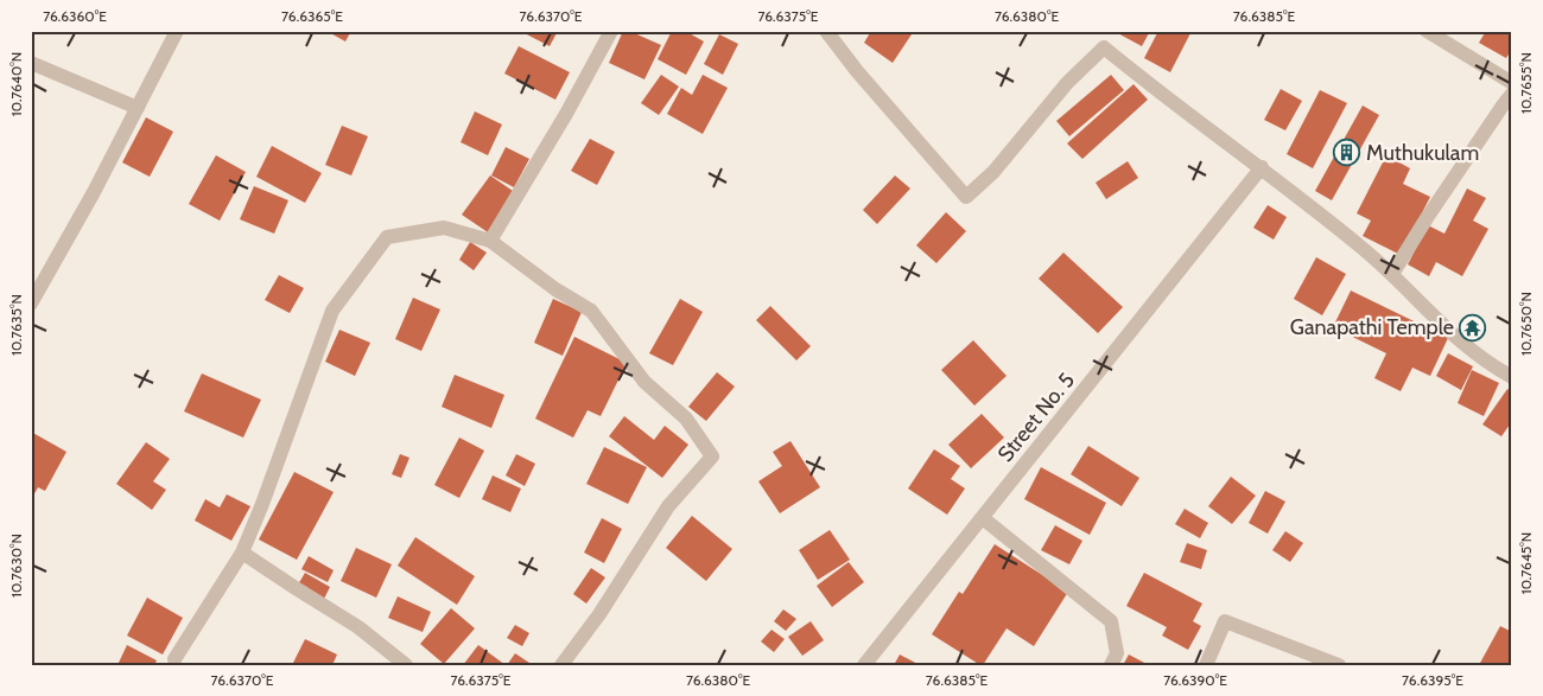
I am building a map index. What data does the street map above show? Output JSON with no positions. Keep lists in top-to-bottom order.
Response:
{
  "streets": {
    "street": ["Street No. 5"]
  },
  "places": {
    "building": ["Muthukulam"],
    "temple": ["Ganapathi Temple"]
  },
  "coordinates": [
    "76.6360°E",
    "76.6365°E",
    "76.6370°E",
    "76.6375°E",
    "76.6380°E",
    "76.6385°E",
    "10.7655°N",
    "10.7640°N",
    "10.7650°N",
    "10.7635°N",
    "10.7645°N",
    "10.7630°N",
    "76.6390°E",
    "76.6395°E"
  ]
}
